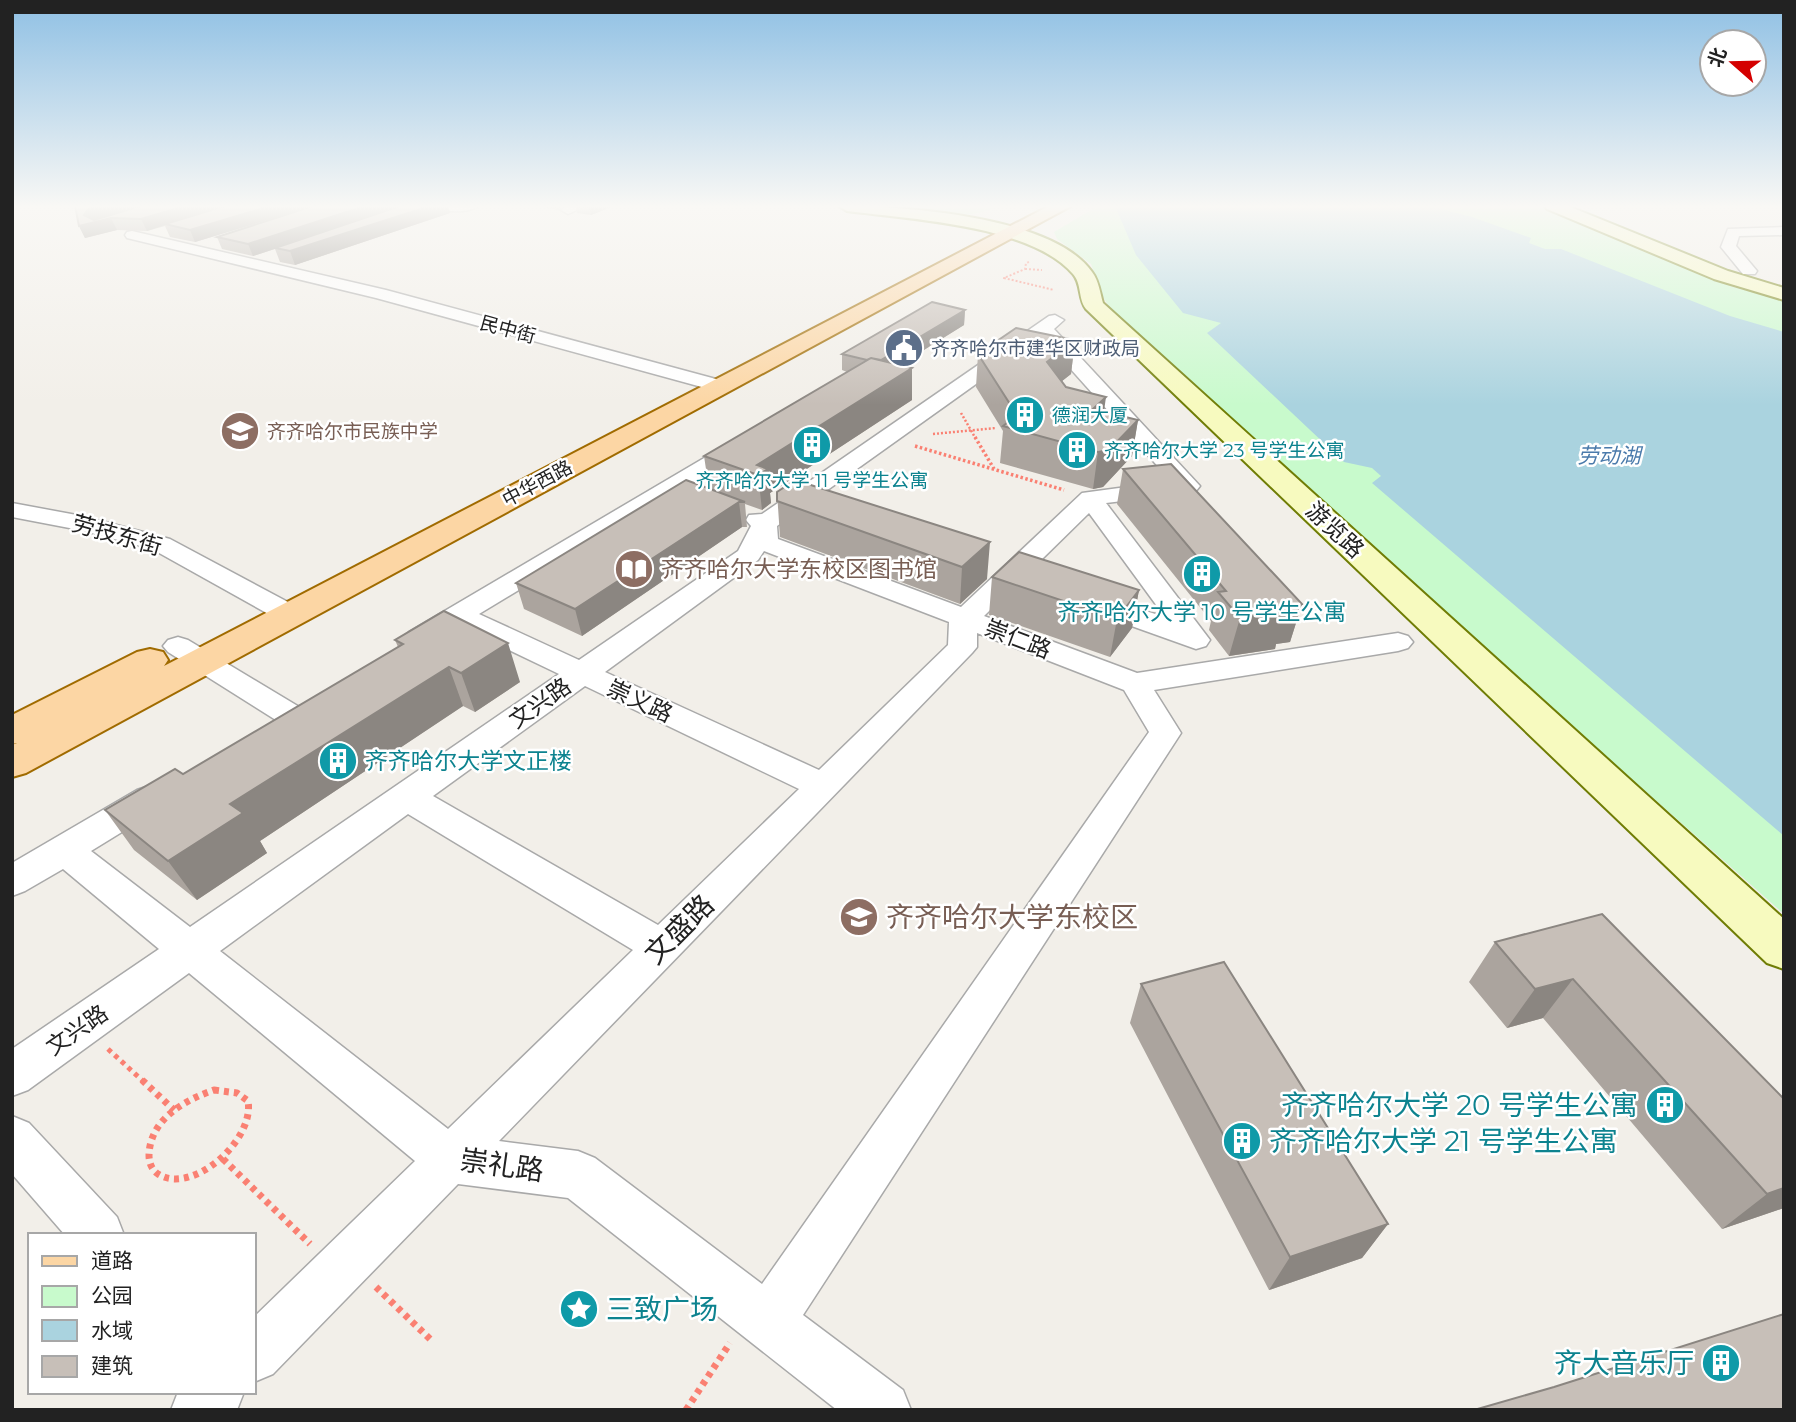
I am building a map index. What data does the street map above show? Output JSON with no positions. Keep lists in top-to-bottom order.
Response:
{
  "streets": {
    "main road": ["中华西路"],
    "street": [
      "民中街",
      "游览路",
      "劳技东街",
      "崇仁路",
      "崇义路",
      "文兴路",
      "文盛路",
      "崇礼路"
    ]
  },
  "crossings": [
    ["民中街", "中华西路"],
    ["中华西路", "劳技东街"],
    ["崇仁路", "文兴路"],
    ["崇仁路", "文盛路"],
    ["崇义路", "文兴路"],
    ["崇义路", "文盛路"],
    ["文兴路", "崇礼路"],
    ["文盛路", "崇礼路"]
  ],
  "water": ["劳动湖"],
  "places": {
    "public building": ["齐齐哈尔市建华区财政局"],
    "building": [
      "德润大厦",
      "齐齐哈尔大学 11 号学生公寓",
      "齐齐哈尔大学 23 号学生公寓",
      "齐齐哈尔大学 10 号学生公寓",
      "齐齐哈尔大学文正楼",
      "齐齐哈尔大学 20 号学生公寓",
      "齐齐哈尔大学 21 号学生公寓",
      "齐大音乐厅"
    ],
    "school or university": ["齐齐哈尔市民族中学", "齐齐哈尔大学东校区"],
    "library": ["齐齐哈尔大学东校区图书馆"],
    "place": ["三致广场"]
  },
  "legend": [
    "道路",
    "公园",
    "水域",
    "建筑"
  ],
  "north": "left"
}
